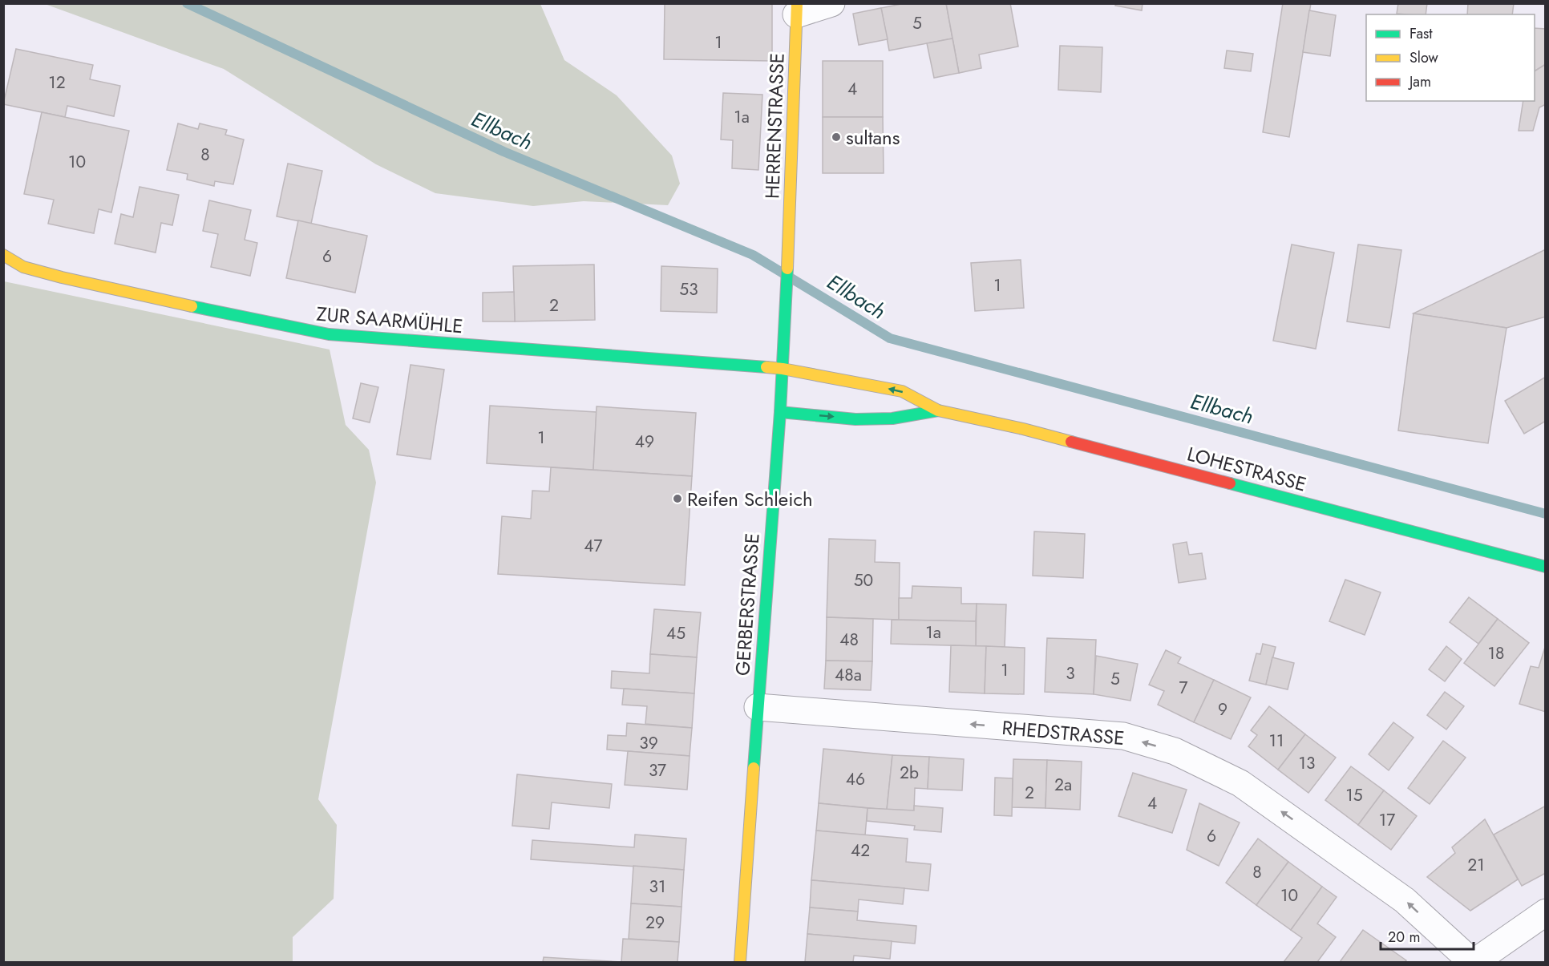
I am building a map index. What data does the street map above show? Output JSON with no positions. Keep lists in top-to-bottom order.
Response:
{
  "streets": {
    "street": [
      "HERRENSTRASSE",
      "ZUR SAARMÜHLE",
      "LOHESTRASSE",
      "GERBERSTRASSE",
      "RHEDSTRASSE"
    ]
  },
  "crossings": [
    ["HERRENSTRASSE", "GERBERSTRASSE"],
    ["ZUR SAARMÜHLE", "LOHESTRASSE"],
    ["ZUR SAARMÜHLE", "GERBERSTRASSE"],
    ["LOHESTRASSE", "GERBERSTRASSE"],
    ["GERBERSTRASSE", "RHEDSTRASSE"]
  ],
  "one_way": ["RHEDSTRASSE"],
  "water": ["Ellbach"],
  "places": ["sultans", "Reifen Schleich"],
  "house_numbers": [
    "5",
    "1",
    "12",
    "4",
    "1a",
    "8",
    "10",
    "6",
    "1",
    "53",
    "2",
    "1",
    "49",
    "47",
    "50",
    "1a",
    "45",
    "48",
    "18",
    "1",
    "3",
    "48a",
    "5",
    "7",
    "9",
    "11",
    "39",
    "13",
    "37",
    "2b",
    "46",
    "2a",
    "2",
    "15",
    "4",
    "17",
    "6",
    "42",
    "21",
    "8",
    "31",
    "10",
    "29"
  ],
  "legend": ["Fast", "Slow", "Jam"],
  "scale_bar": "20 m"
}
